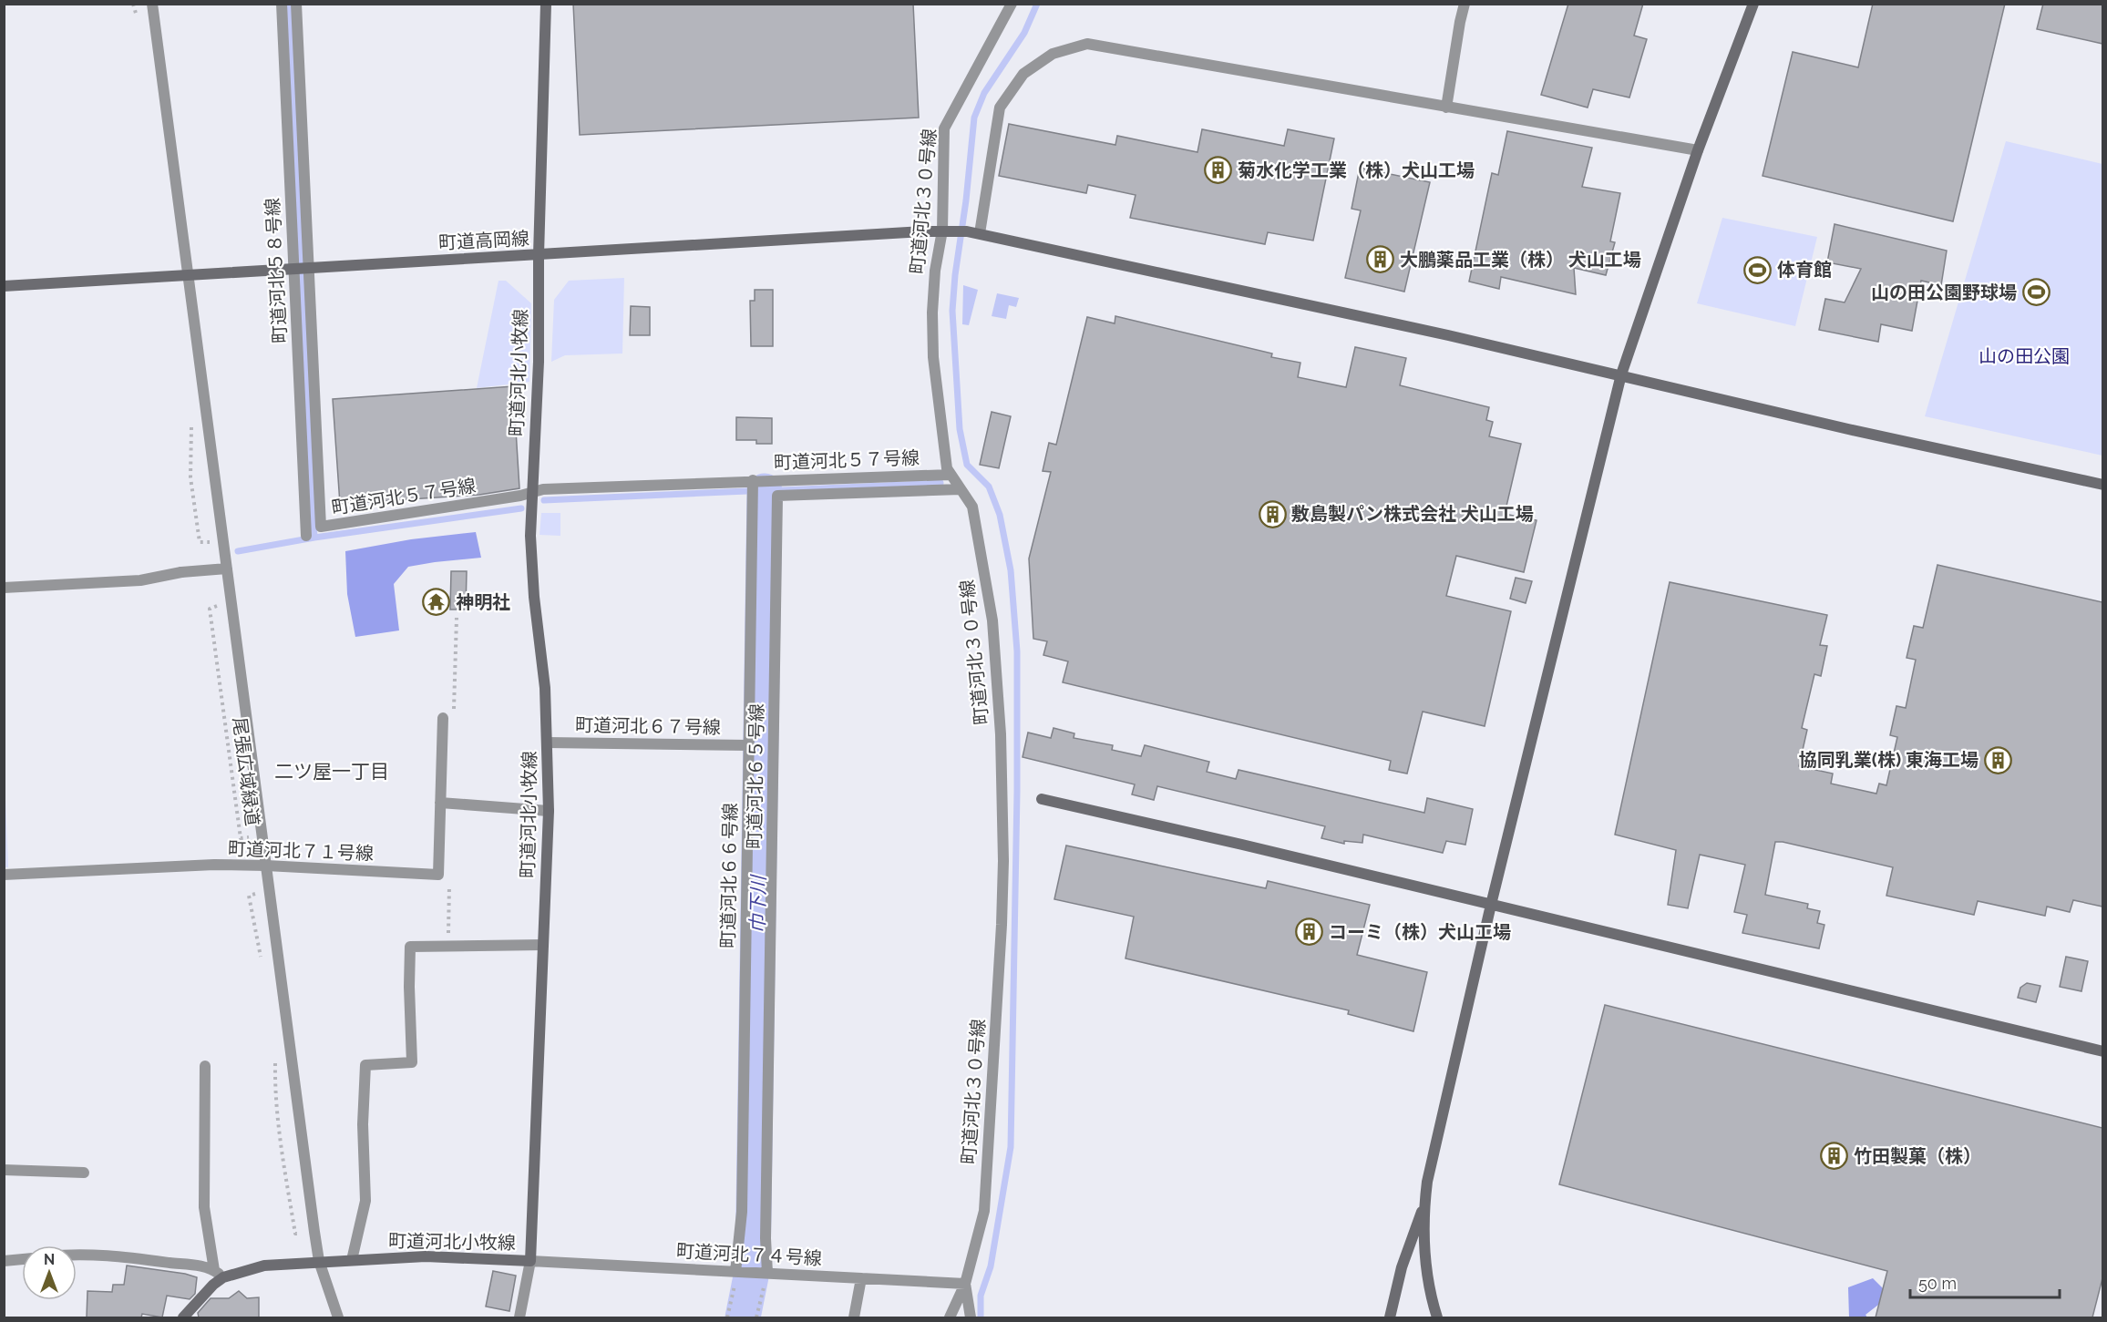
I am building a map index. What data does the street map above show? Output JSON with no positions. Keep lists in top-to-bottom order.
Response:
{
  "streets": {
    "street": [
      "町道河北３０号線",
      "町道高岡線",
      "町道河北５８号線",
      "町道河北小牧線",
      "町道河北５７号線",
      "町道河北６７号線",
      "町道河北６５号線",
      "町道河北７１号線",
      "町道河北６６号線",
      "町道河北７４号線"
    ],
    "path": ["尾張広域緑道"]
  },
  "crossings": [
    ["町道河北３０号線", "町道高岡線"],
    ["町道河北３０号線", "町道河北５７号線"],
    ["町道河北３０号線", "町道河北６５号線"],
    ["町道河北３０号線", "町道河北７４号線"],
    ["町道高岡線", "町道河北５８号線"],
    ["町道高岡線", "町道河北小牧線"],
    ["町道高岡線", "町道河北５７号線"],
    ["町道河北小牧線", "町道河北５７号線"],
    ["町道河北小牧線", "町道河北６７号線"],
    ["町道河北小牧線", "町道河北７４号線"],
    ["町道河北５７号線", "町道河北６６号線"],
    ["町道河北６７号線", "町道河北６６号線"],
    ["尾張広域緑道", "町道河北７１号線"],
    ["町道河北６５号線", "町道河北７４号線"],
    ["町道河北６６号線", "町道河北７４号線"]
  ],
  "districts": ["二ツ屋一丁目"],
  "water": ["巾下川"],
  "parks": ["山の田公園"],
  "places": {
    "building": [
      "菊水化学工業（株）犬山工場",
      "大鵬薬品工業（株） 犬山工場",
      "敷島製パン株式会社 犬山工場",
      "協同乳業(株) 東海工場",
      "コーミ（株）犬山工場",
      "竹田製菓（株）"
    ],
    "sports": ["体育館", "山の田公園野球場"],
    "temple": ["神明社"]
  },
  "scale_bar": "50 m",
  "north": "top"
}
